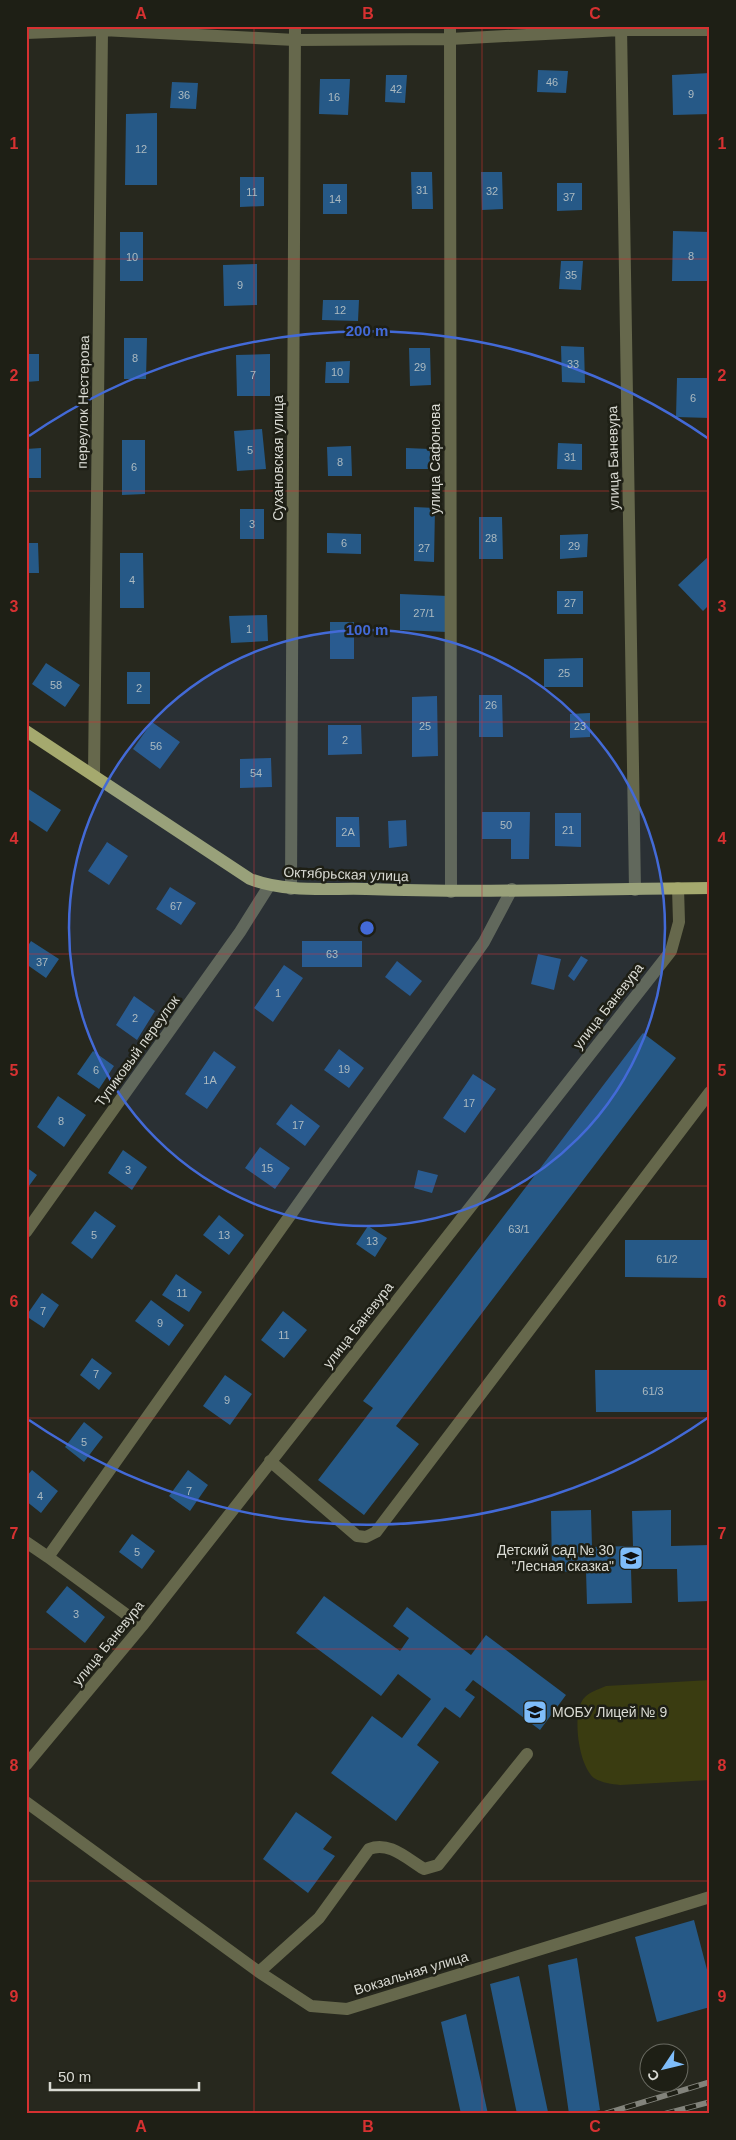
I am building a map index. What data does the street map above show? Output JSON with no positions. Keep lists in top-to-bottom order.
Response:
{
  "streets": {
    "main road": ["Октябрьская улица"],
    "street": [
      "переулок Нестерова",
      "Сухановская улица",
      "улица Баневура",
      "улица Сафонова",
      "Тупиковый переулок",
      "Вокзальная улица"
    ]
  },
  "crossings": [
    ["переулок Нестерова", "Октябрьская улица"],
    ["Сухановская улица", "Октябрьская улица"],
    ["улица Баневура", "Октябрьская улица"],
    ["улица Сафонова", "Октябрьская улица"],
    ["Октябрьская улица", "Тупиковый переулок"]
  ],
  "places": {
    "school or university": ["Детский сад № 30 \"Лесная сказка\"", "МОБУ Лицей № 9"]
  },
  "house_numbers": [
    "46",
    "42",
    "9",
    "36",
    "16",
    "12",
    "31",
    "32",
    "11",
    "37",
    "14",
    "8",
    "10",
    "35",
    "9",
    "12",
    "8",
    "33",
    "29",
    "10",
    "7",
    "6",
    "5",
    "31",
    "8",
    "6",
    "3",
    "28",
    "6",
    "29",
    "27",
    "4",
    "27",
    "27/1",
    "1",
    "25",
    "58",
    "2",
    "26",
    "25",
    "23",
    "2",
    "56",
    "54",
    "50",
    "21",
    "2А",
    "67",
    "63",
    "37",
    "1",
    "2",
    "19",
    "6",
    "1А",
    "17",
    "8",
    "17",
    "15",
    "3",
    "63/1",
    "5",
    "13",
    "13",
    "61/2",
    "11",
    "7",
    "9",
    "11",
    "7",
    "61/3",
    "9",
    "5",
    "7",
    "4",
    "5",
    "3"
  ],
  "scale_bar": "50 m",
  "north": "bottom left",
  "grid": {
    "columns": ["A", "B", "C"],
    "rows": [
      "1",
      "2",
      "3",
      "4",
      "5",
      "6",
      "7",
      "8",
      "9"
    ]
  },
  "rings": ["200 m", "100 m"]
}
